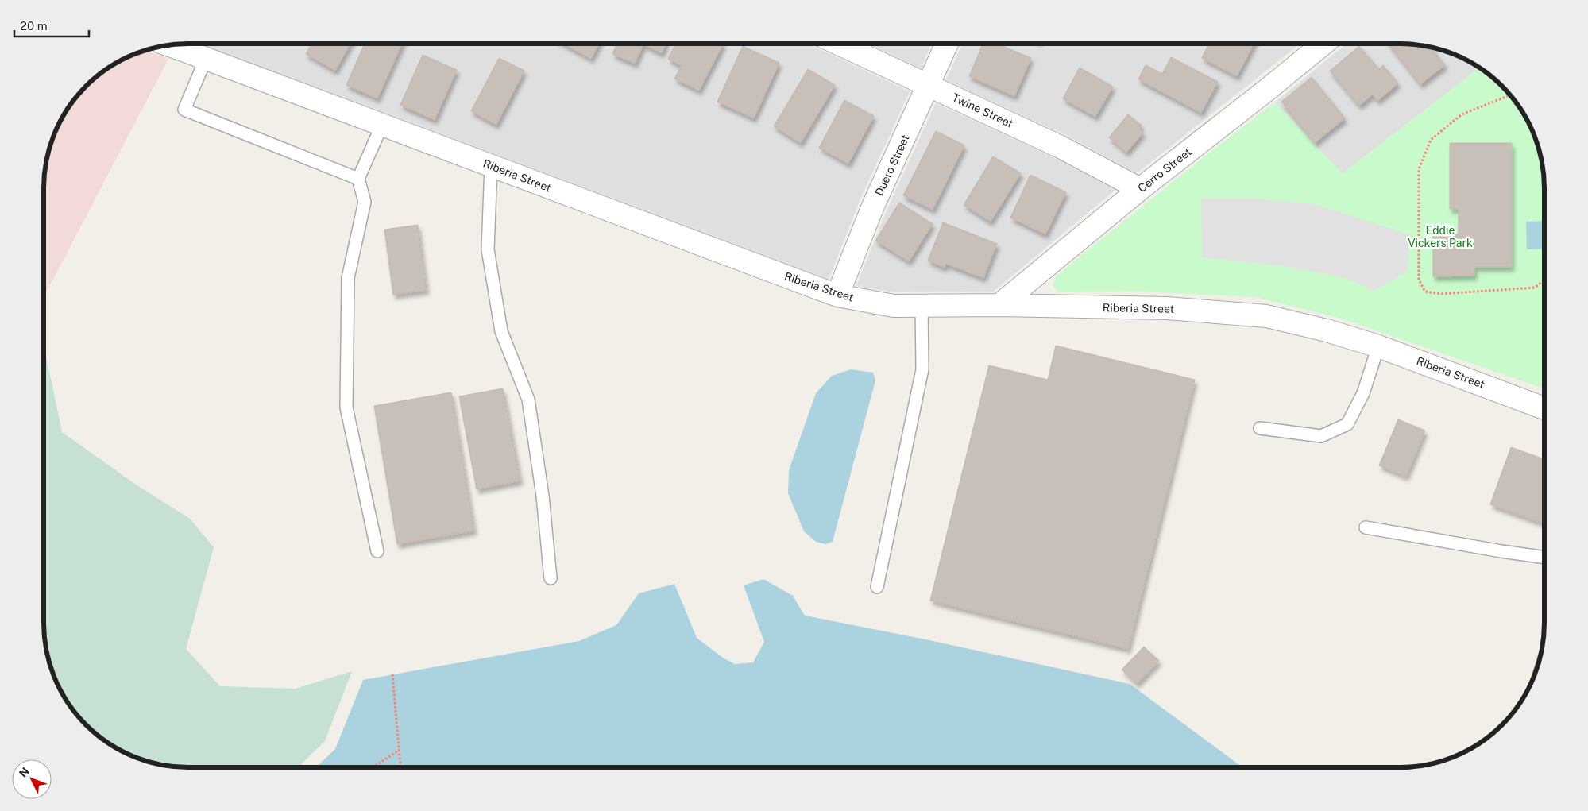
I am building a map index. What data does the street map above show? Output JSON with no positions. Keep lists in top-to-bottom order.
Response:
{
  "streets": {
    "street": [
      "Twine Street",
      "Duero Street",
      "Cerro Street",
      "Riberia Street"
    ]
  },
  "crossings": [
    ["Twine Street", "Duero Street"],
    ["Twine Street", "Cerro Street"],
    ["Duero Street", "Riberia Street"],
    ["Cerro Street", "Riberia Street"]
  ],
  "parks": ["Eddie Vickers Park"],
  "scale_bar": "20 m",
  "north": "top left"
}
